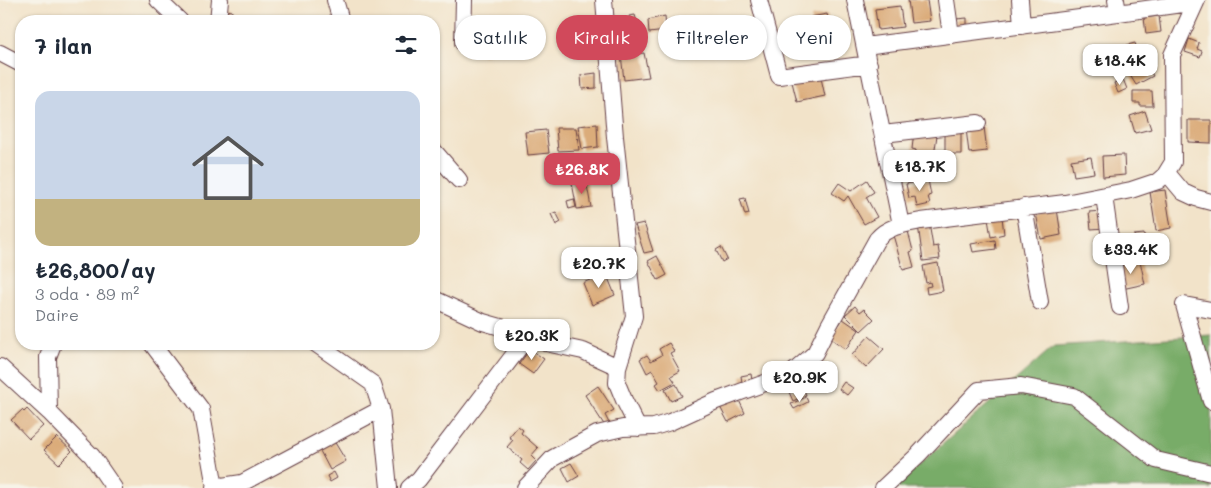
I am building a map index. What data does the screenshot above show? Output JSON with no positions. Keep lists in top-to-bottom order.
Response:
{
  "page": {
    "chip": [
      "Satılık",
      "Kiralık",
      "Filtreler",
      "Yeni"
    ],
    "heading": "7 ilan",
    "price": [
      "₺18.4K",
      "₺18.7K",
      "₺26.8K",
      "₺33.4K",
      "₺20.7K",
      "₺20.3K",
      "₺20.9K"
    ],
    "list": [
      {
        "name": "₺26,800/ay",
        "note": "3 oda · 89 m² · Daire"
      }
    ]
  }
}
